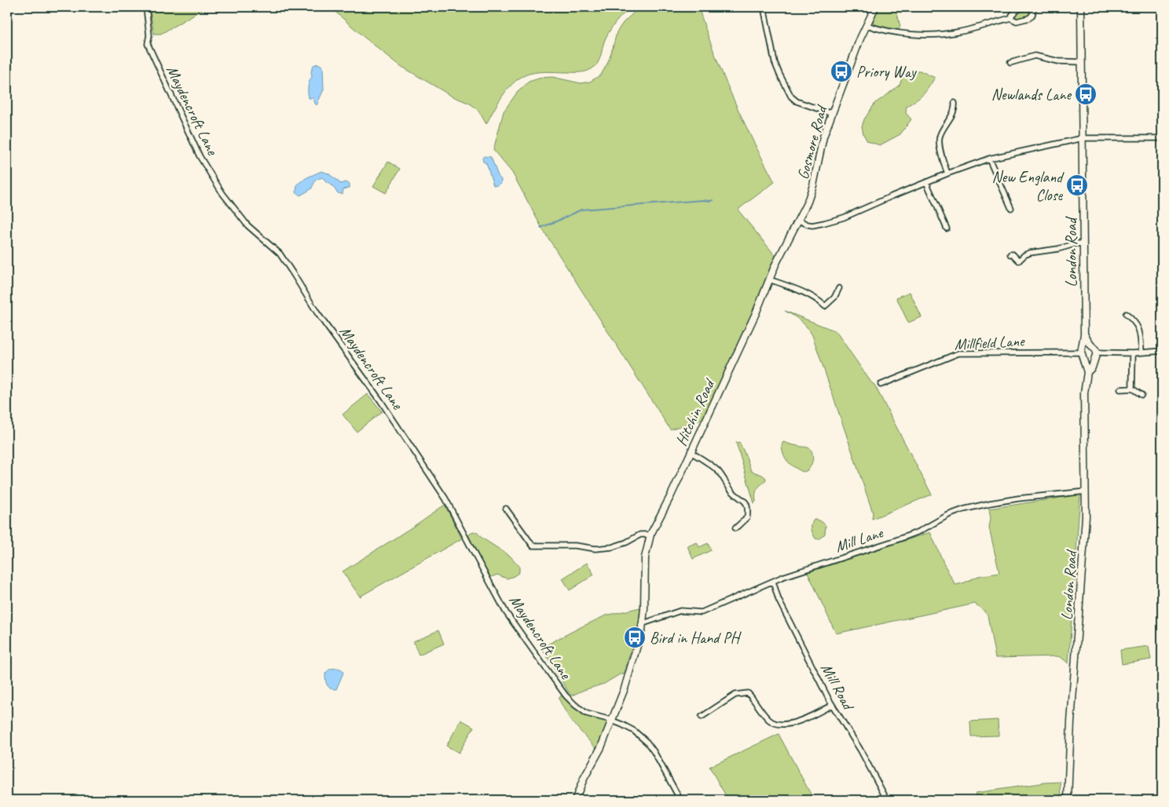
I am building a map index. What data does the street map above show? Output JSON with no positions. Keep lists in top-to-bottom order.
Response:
{
  "streets": {
    "street": [
      "Maydencroft Lane",
      "Gosmore Road",
      "London Road",
      "Millfield Lane",
      "Hitchin Road",
      "Mill Lane",
      "Mill Road"
    ]
  },
  "crossings": [
    ["Maydencroft Lane", "Hitchin Road"],
    ["Gosmore Road", "Hitchin Road"],
    ["London Road", "Millfield Lane"],
    ["London Road", "Mill Lane"],
    ["Hitchin Road", "Mill Lane"],
    ["Mill Lane", "Mill Road"]
  ],
  "places": {
    "bus stop": [
      "Priory Way",
      "Newlands Lane",
      "New England Close",
      "Bird in Hand PH"
    ]
  }
}
